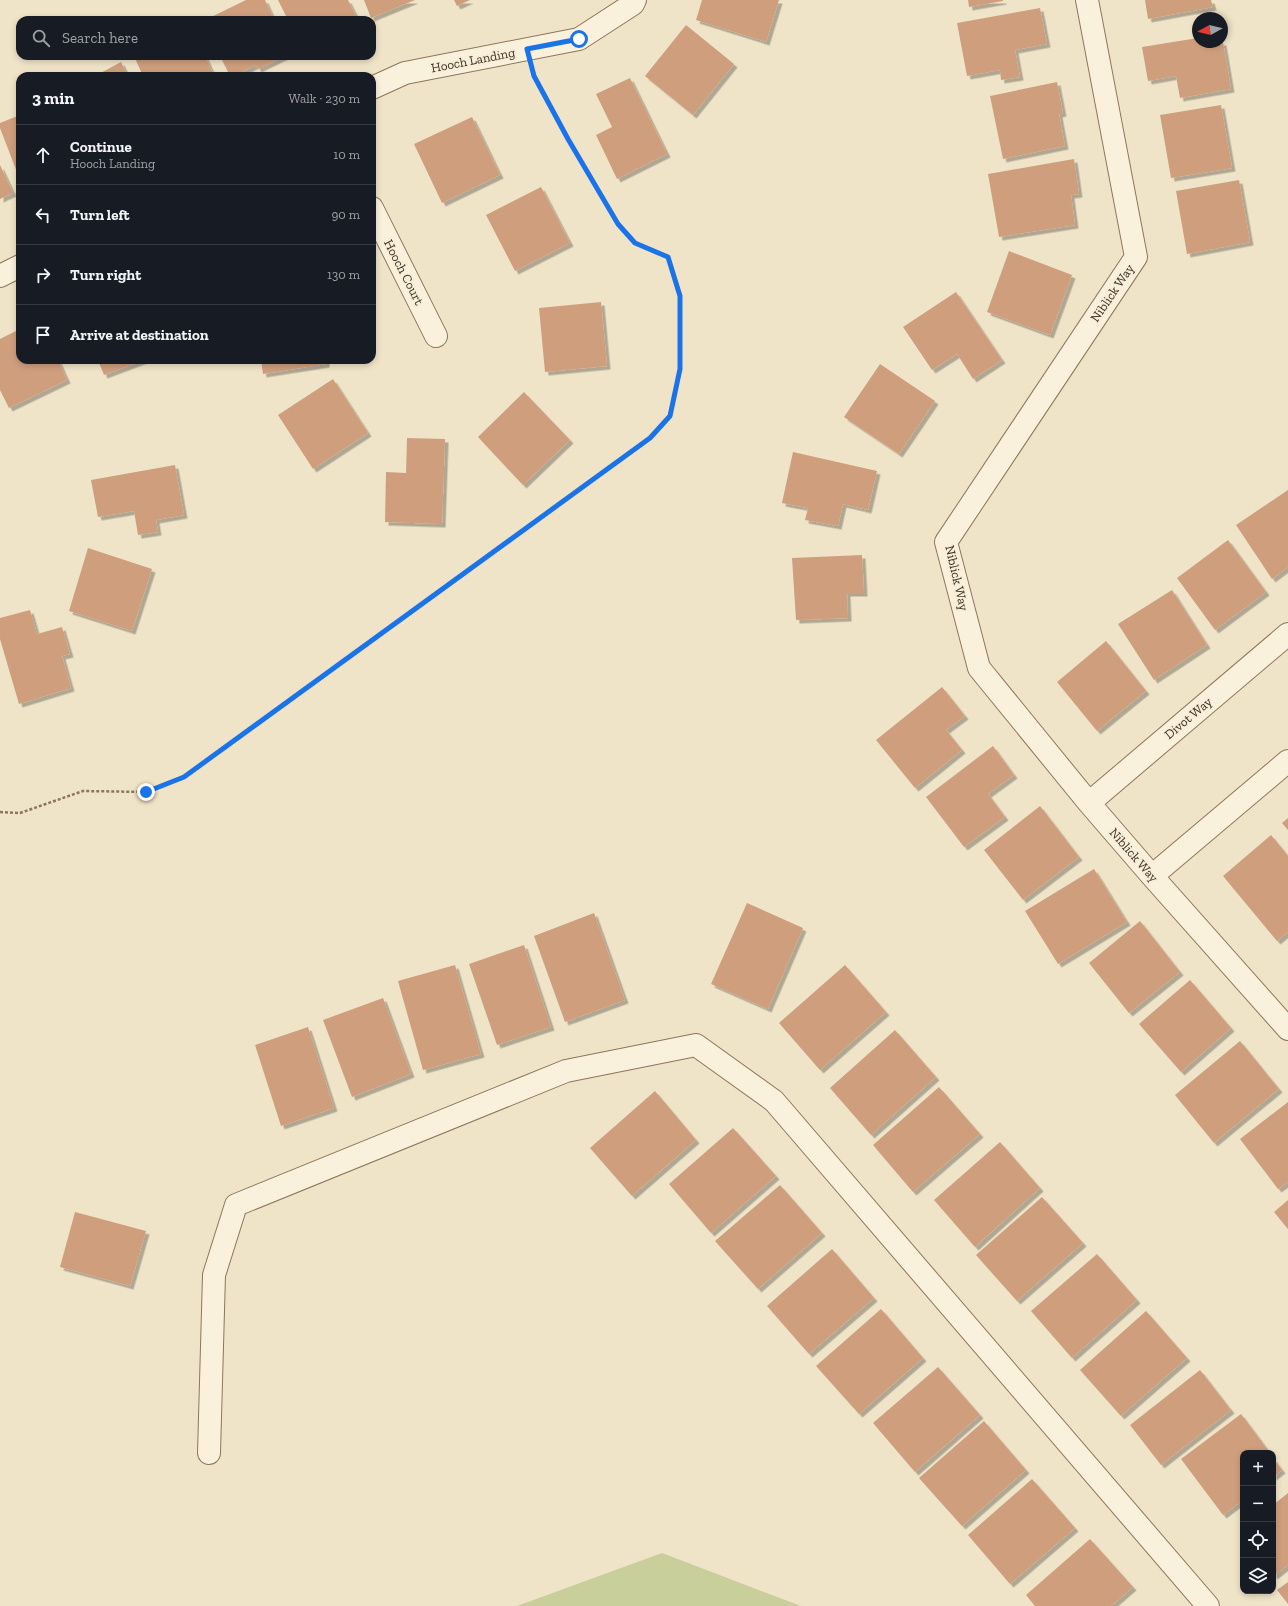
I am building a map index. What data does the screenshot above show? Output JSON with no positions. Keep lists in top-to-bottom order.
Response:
{
  "streets": {
    "street": [
      "Hooch Landing",
      "Hooch Court",
      "Niblick Way",
      "Divot Way"
    ]
  },
  "crossings": [
    ["Niblick Way", "Divot Way"]
  ],
  "north": "left",
  "page": {
    "search": "Search here",
    "heading": ["3 min", "Walk · 230 m"],
    "list": [
      ["Continue", "Hooch Landing", "10 m"],
      ["Turn left", "90 m"],
      ["Turn right", "130 m"],
      "Arrive at destination"
    ],
    "map_buttons": ["+", "−"]
  }
}
